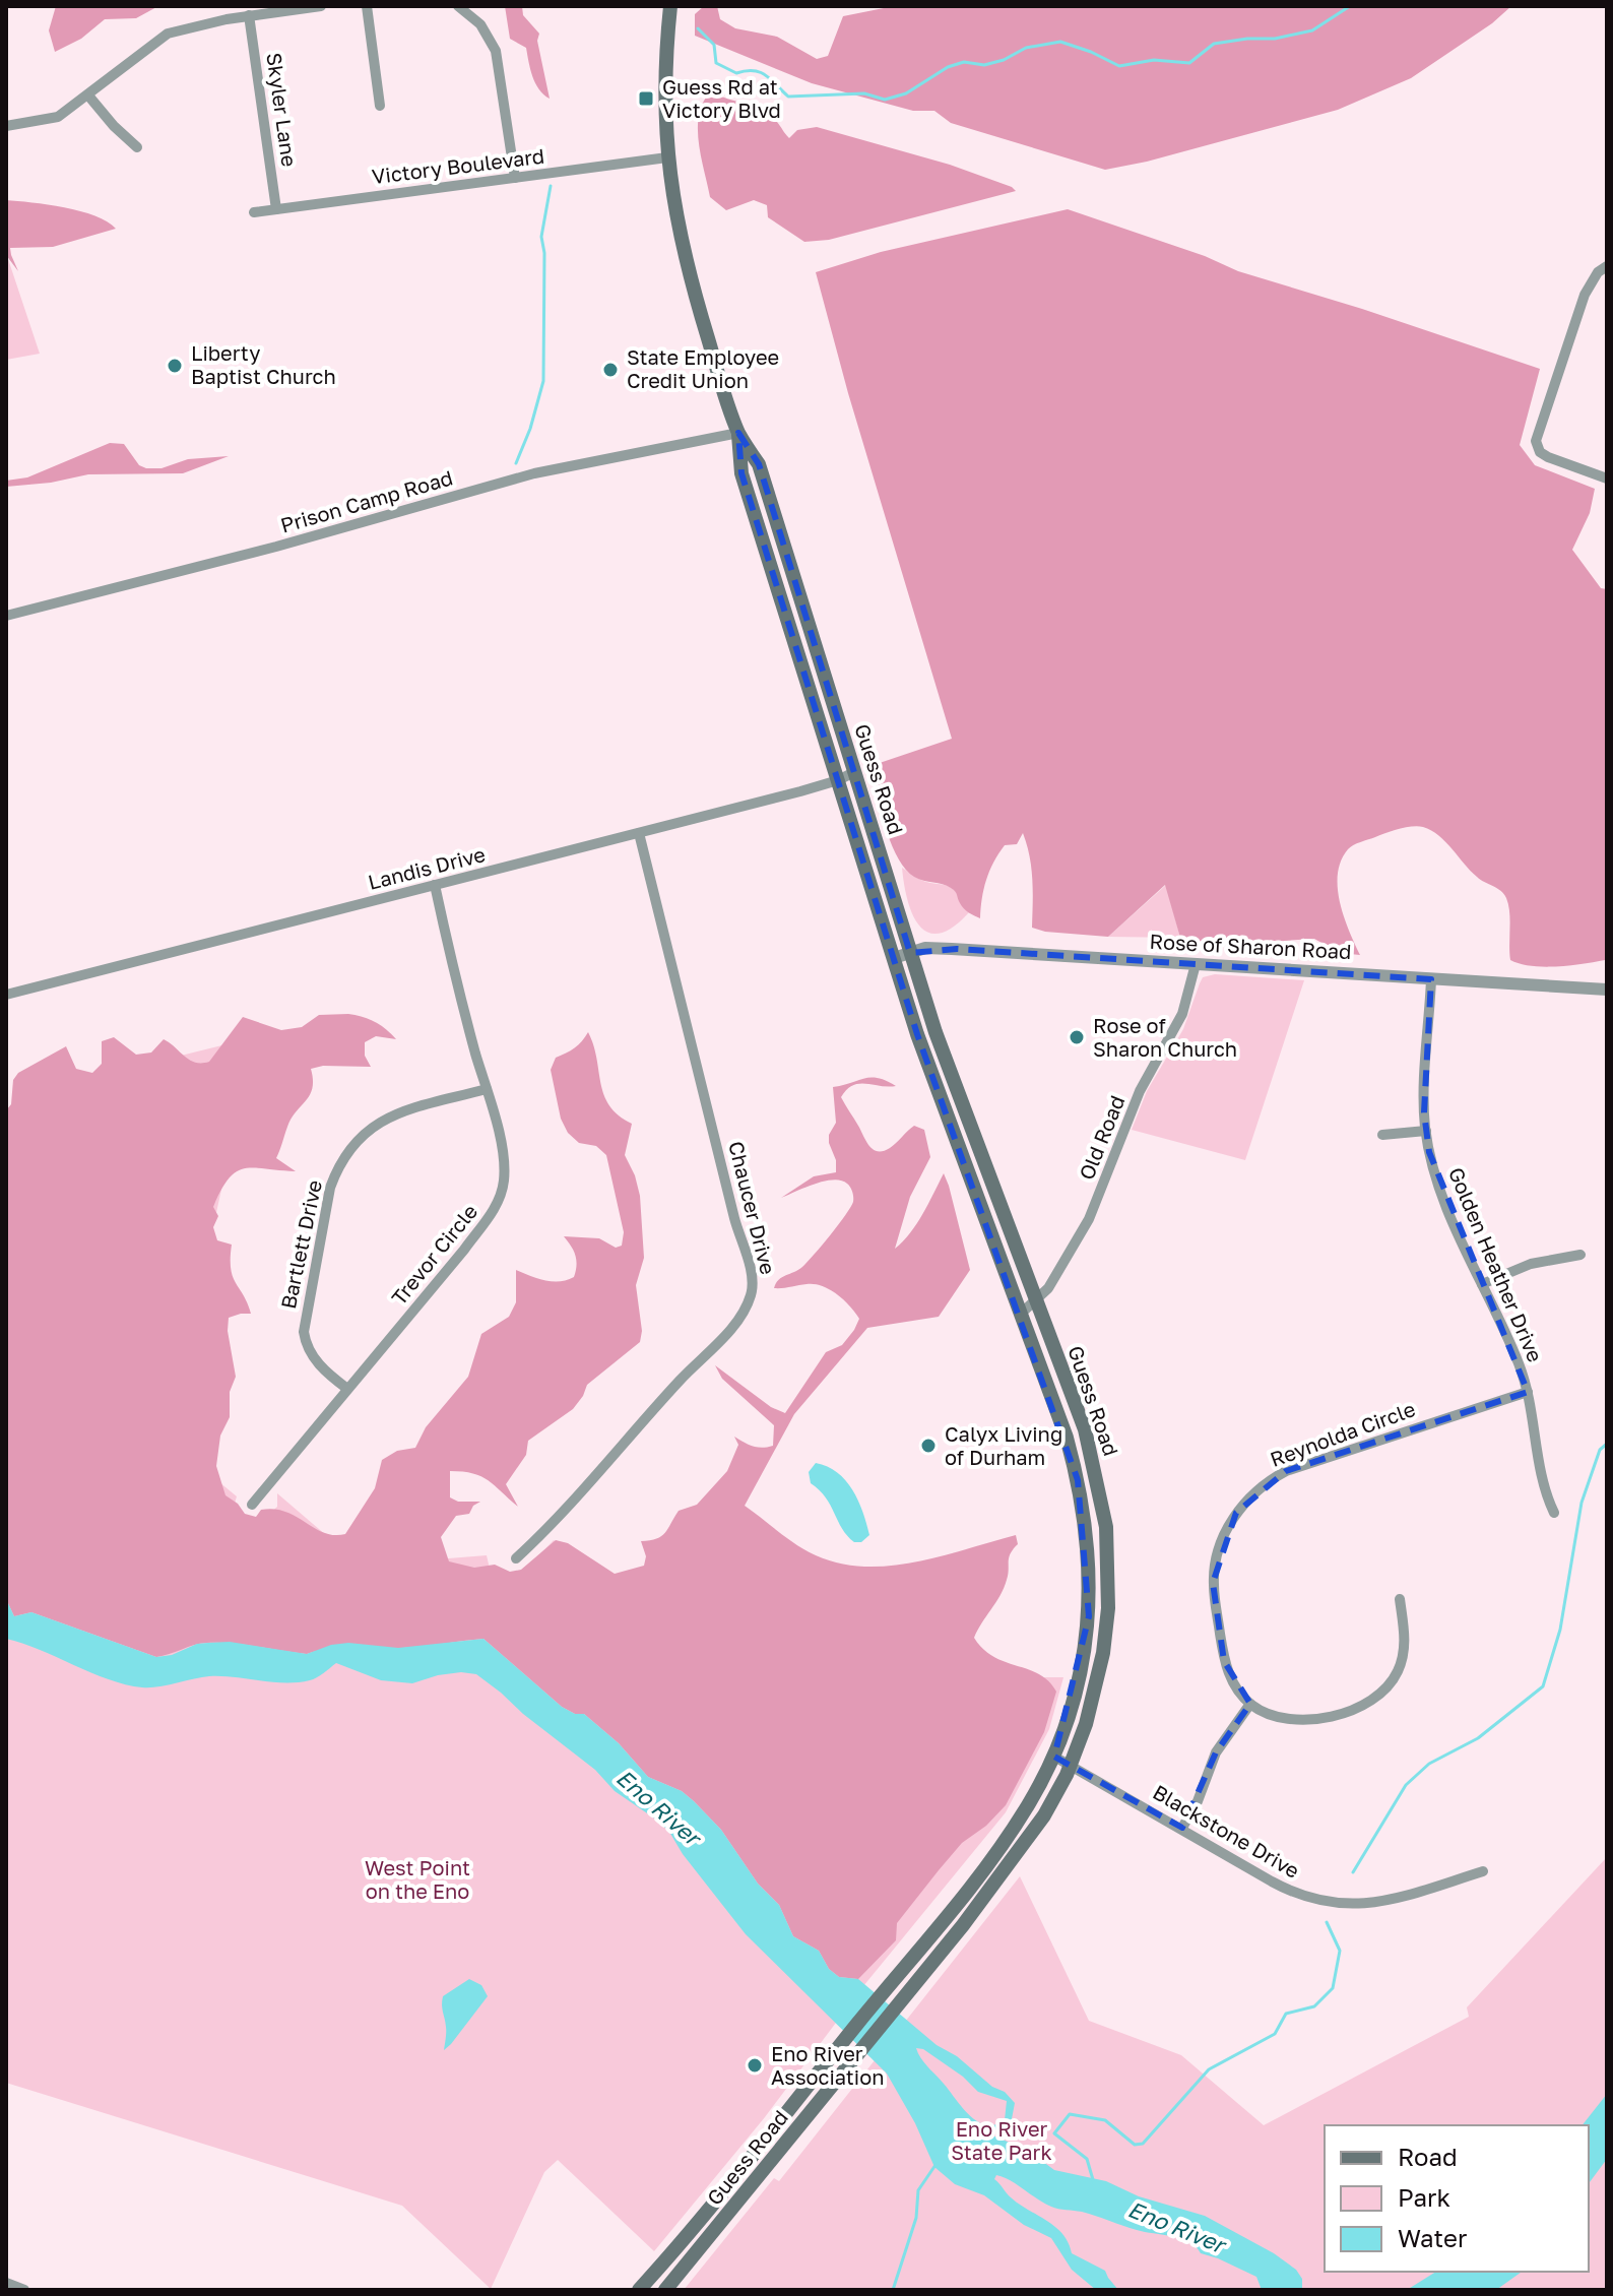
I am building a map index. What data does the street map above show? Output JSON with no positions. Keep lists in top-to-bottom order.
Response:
{
  "streets": {
    "main road": ["Guess Road"],
    "street": [
      "Skyler Lane",
      "Victory Boulevard",
      "Prison Camp Road",
      "Landis Drive",
      "Rose of Sharon Road",
      "Old Road",
      "Chaucer Drive",
      "Bartlett Drive",
      "Trevor Circle",
      "Golden Heather Drive",
      "Reynolda Circle",
      "Blackstone Drive"
    ]
  },
  "crossings": [
    ["Skyler Lane", "Victory Boulevard"],
    ["Victory Boulevard", "Guess Road"],
    ["Prison Camp Road", "Guess Road"],
    ["Guess Road", "Landis Drive"],
    ["Guess Road", "Rose of Sharon Road"],
    ["Guess Road", "Old Road"],
    ["Guess Road", "Blackstone Drive"],
    ["Landis Drive", "Chaucer Drive"],
    ["Landis Drive", "Trevor Circle"],
    ["Rose of Sharon Road", "Old Road"],
    ["Rose of Sharon Road", "Golden Heather Drive"],
    ["Bartlett Drive", "Trevor Circle"],
    ["Golden Heather Drive", "Reynolda Circle"]
  ],
  "water": ["Eno River"],
  "parks": ["West Point on the Eno", "Eno River State Park"],
  "places": {
    "transit": ["Guess Rd at Victory Blvd"],
    "other": [
      "Liberty Baptist Church",
      "State Employee Credit Union",
      "Rose of Sharon Church",
      "Calyx Living of Durham",
      "Eno River Association"
    ]
  },
  "legend": ["Road", "Park", "Water"]
}
